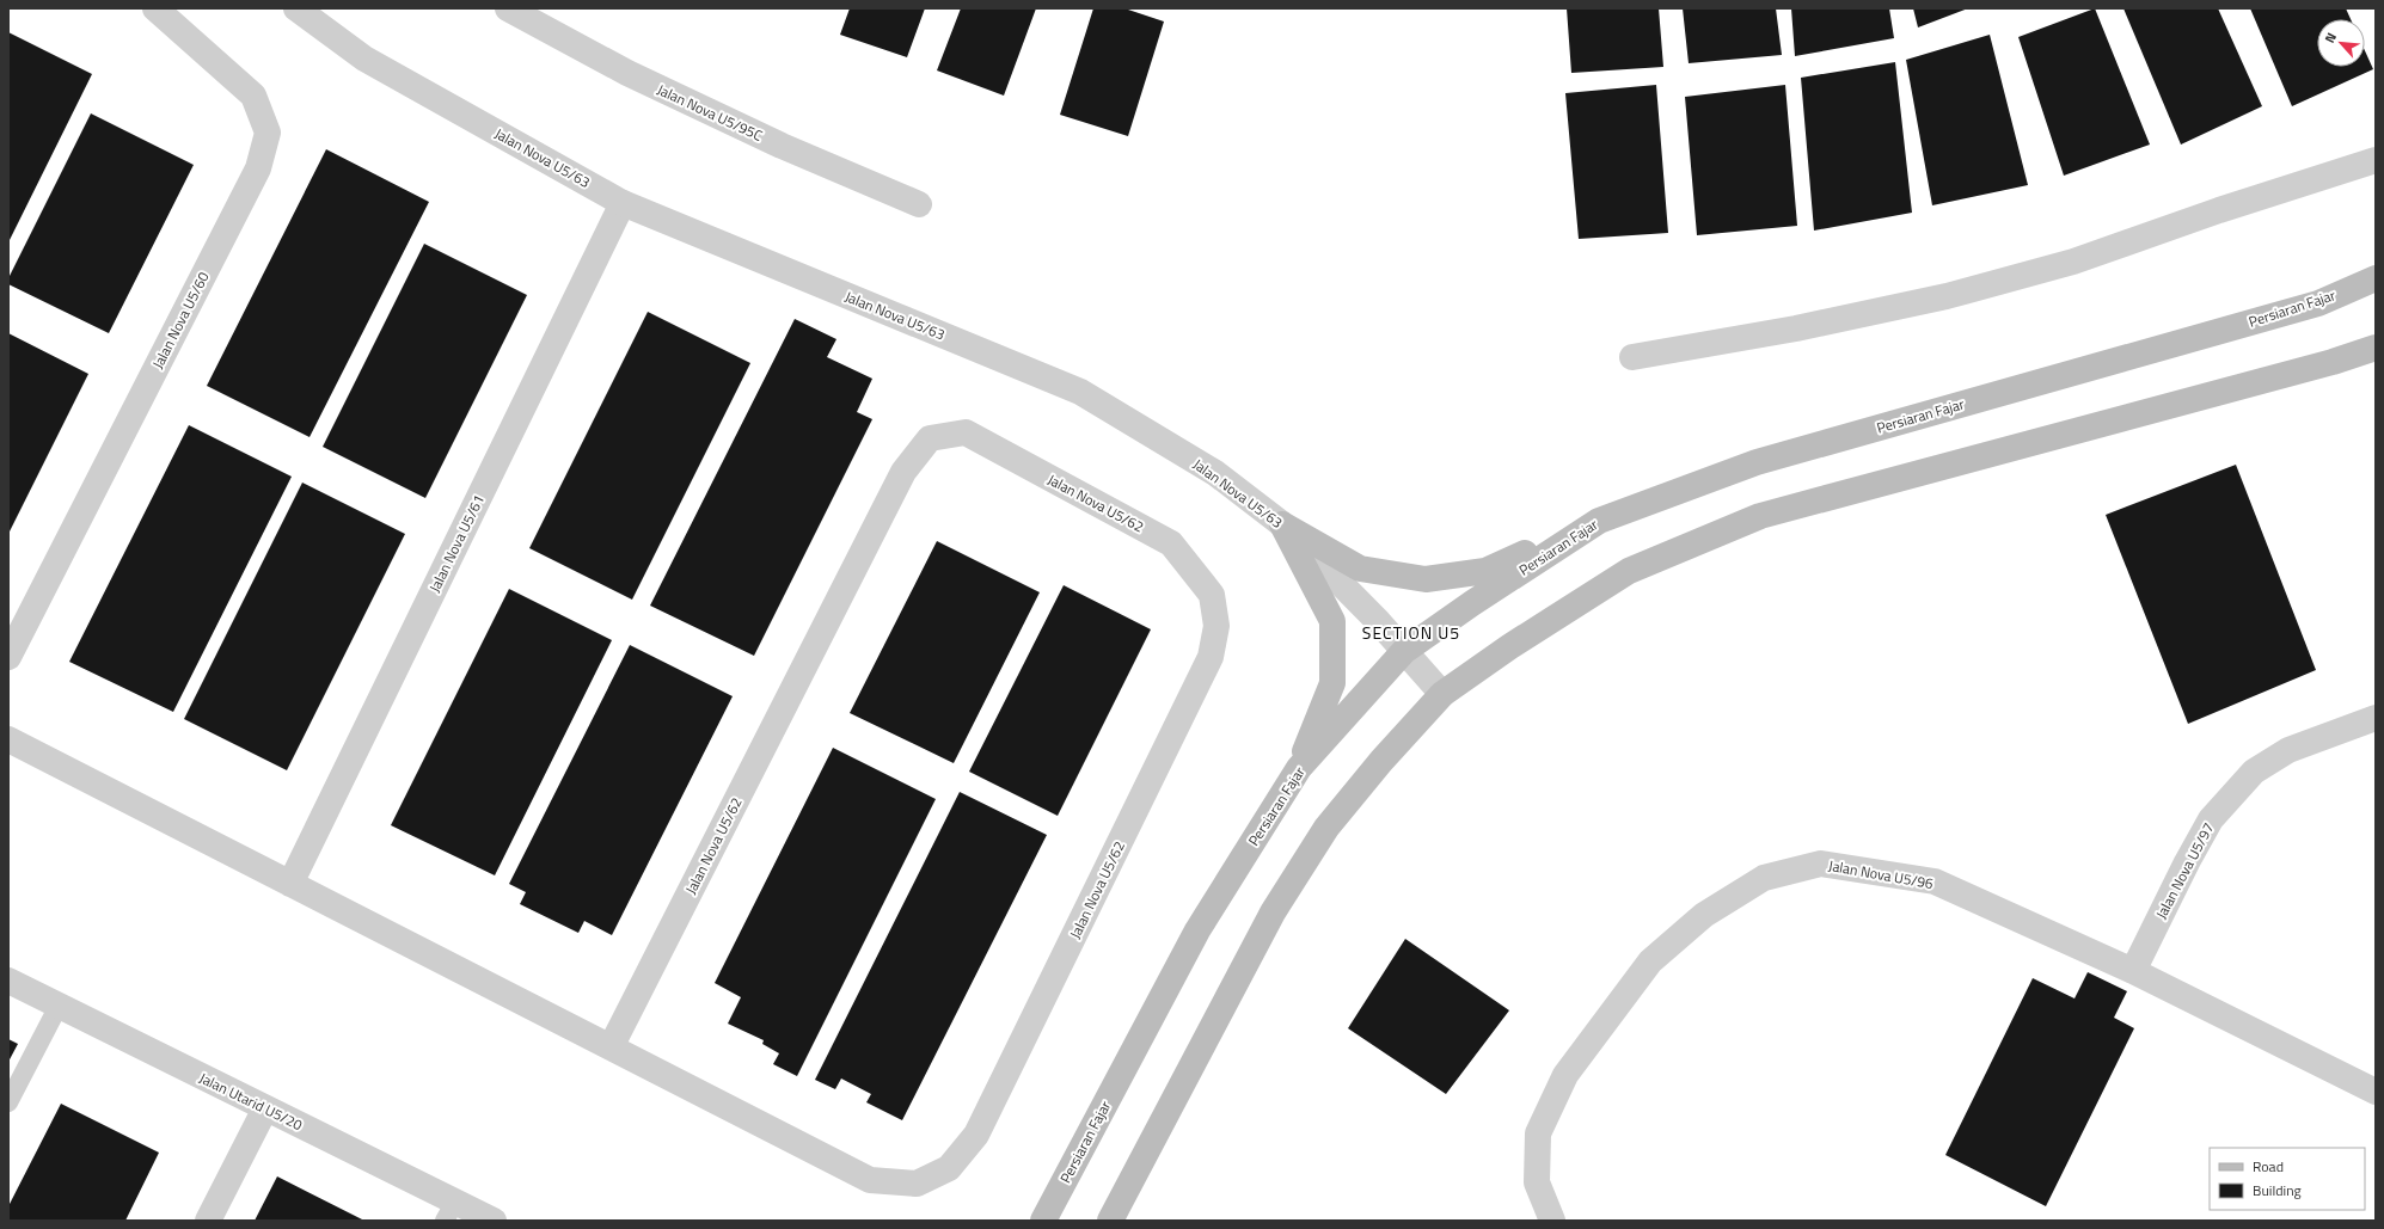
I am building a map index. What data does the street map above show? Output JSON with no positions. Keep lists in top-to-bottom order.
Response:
{
  "streets": {
    "main road": ["Persiaran Fajar"],
    "street": [
      "Jalan Nova U5/95C",
      "Jalan Nova U5/63",
      "Jalan Nova U5/60",
      "Jalan Nova U5/62",
      "Jalan Nova U5/61",
      "Jalan Nova U5/97",
      "Jalan Nova U5/96",
      "Jalan Utarid U5/20"
    ]
  },
  "crossings": [
    ["Jalan Nova U5/63", "Persiaran Fajar"],
    ["Jalan Nova U5/63", "Jalan Nova U5/61"],
    ["Jalan Nova U5/97", "Jalan Nova U5/96"]
  ],
  "districts": ["SECTION U5"],
  "legend": ["Road", "Building"],
  "north": "top left"
}
